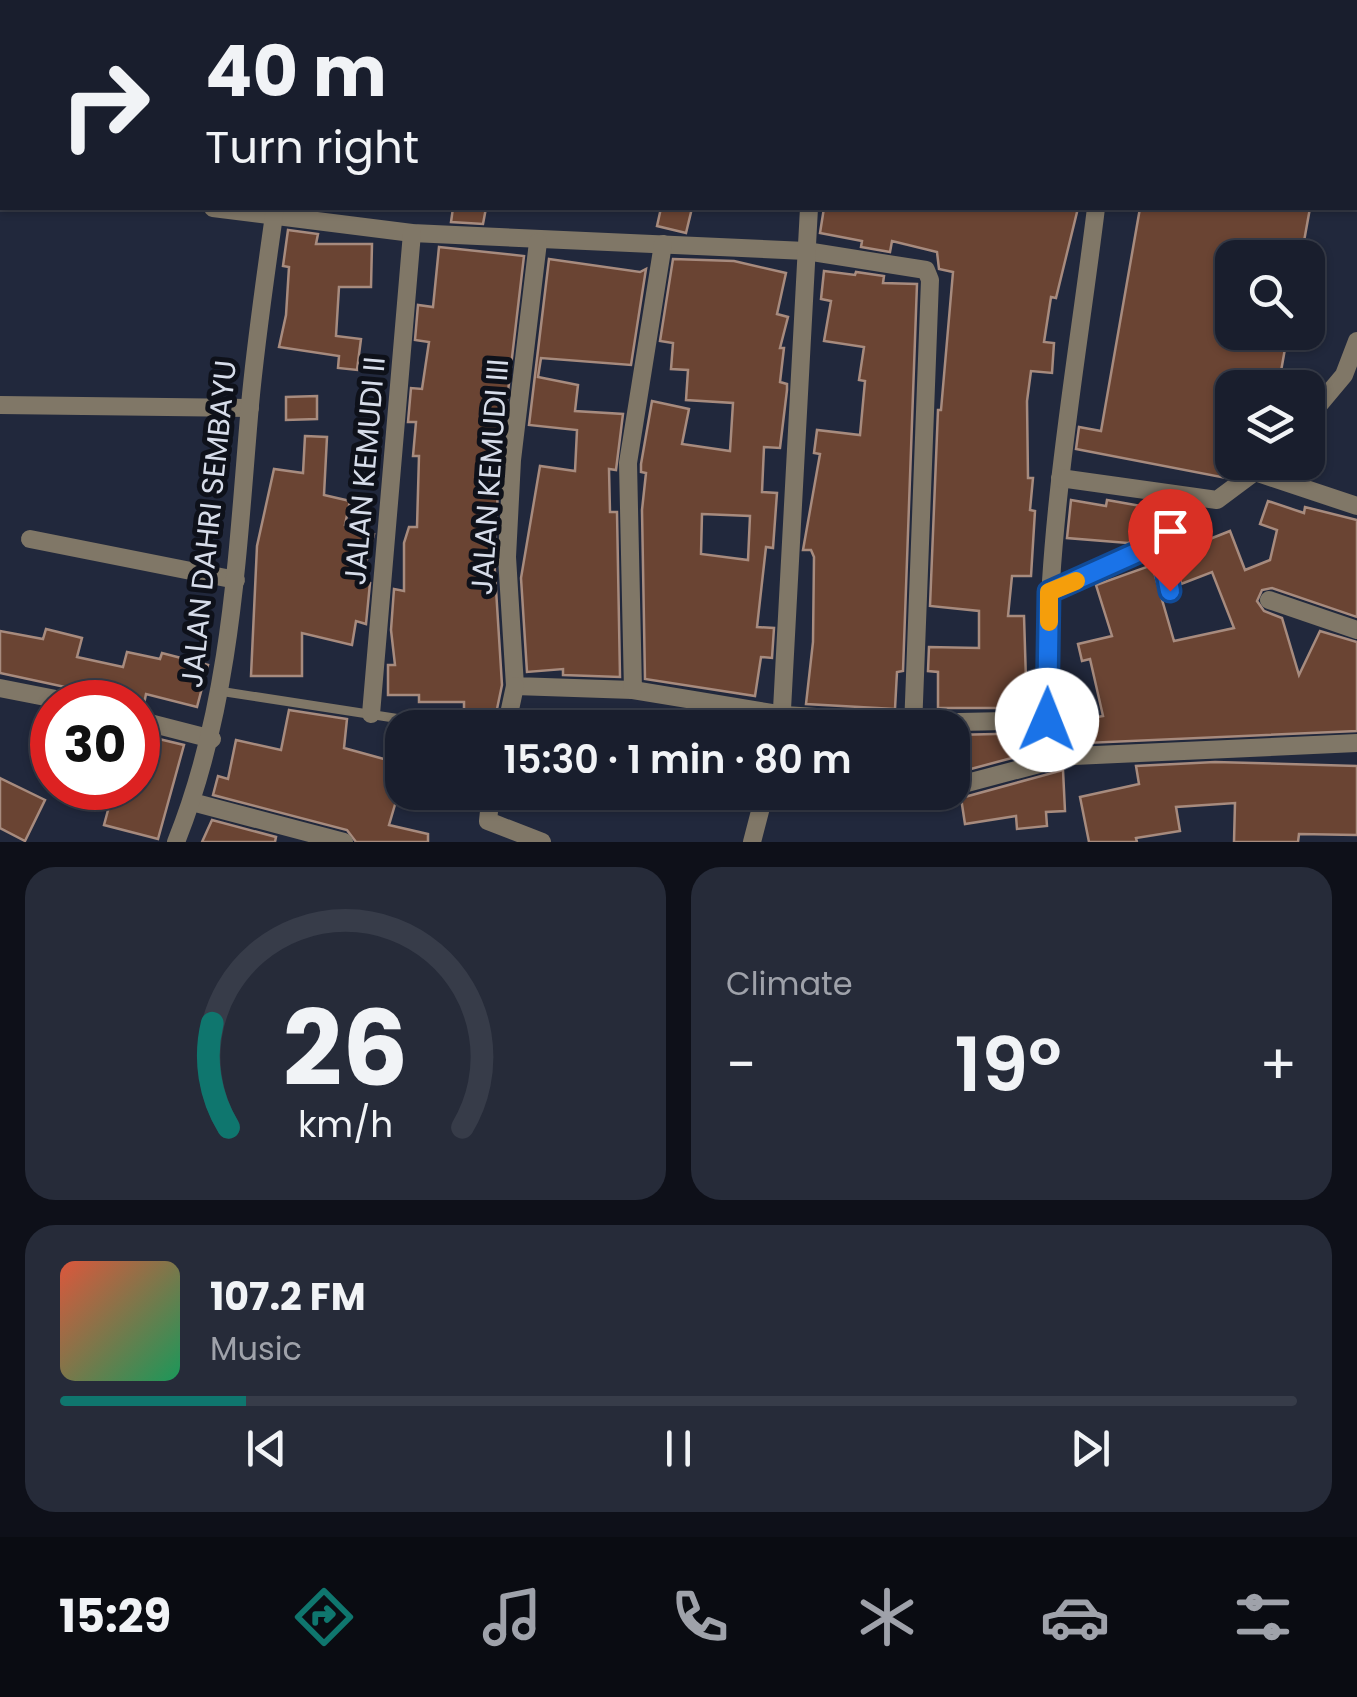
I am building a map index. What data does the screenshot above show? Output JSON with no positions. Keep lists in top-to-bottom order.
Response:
{
  "streets": {
    "street": ["JALAN KEMUDI II", "JALAN KEMUDI III", "JALAN DAHRI SEMBAYU"]
  },
  "page": {
    "turn": ["40 m", "Turn right"],
    "limit": "30",
    "trip": "15:30 · 1 min · 80 m",
    "tile": "Climate",
    "heat": ["−", "19°", "+"],
    "song": ["107.2 FM", "Music"],
    "tabs": "15:29",
    "gauge": ["26", "km/h"]
  }
}
